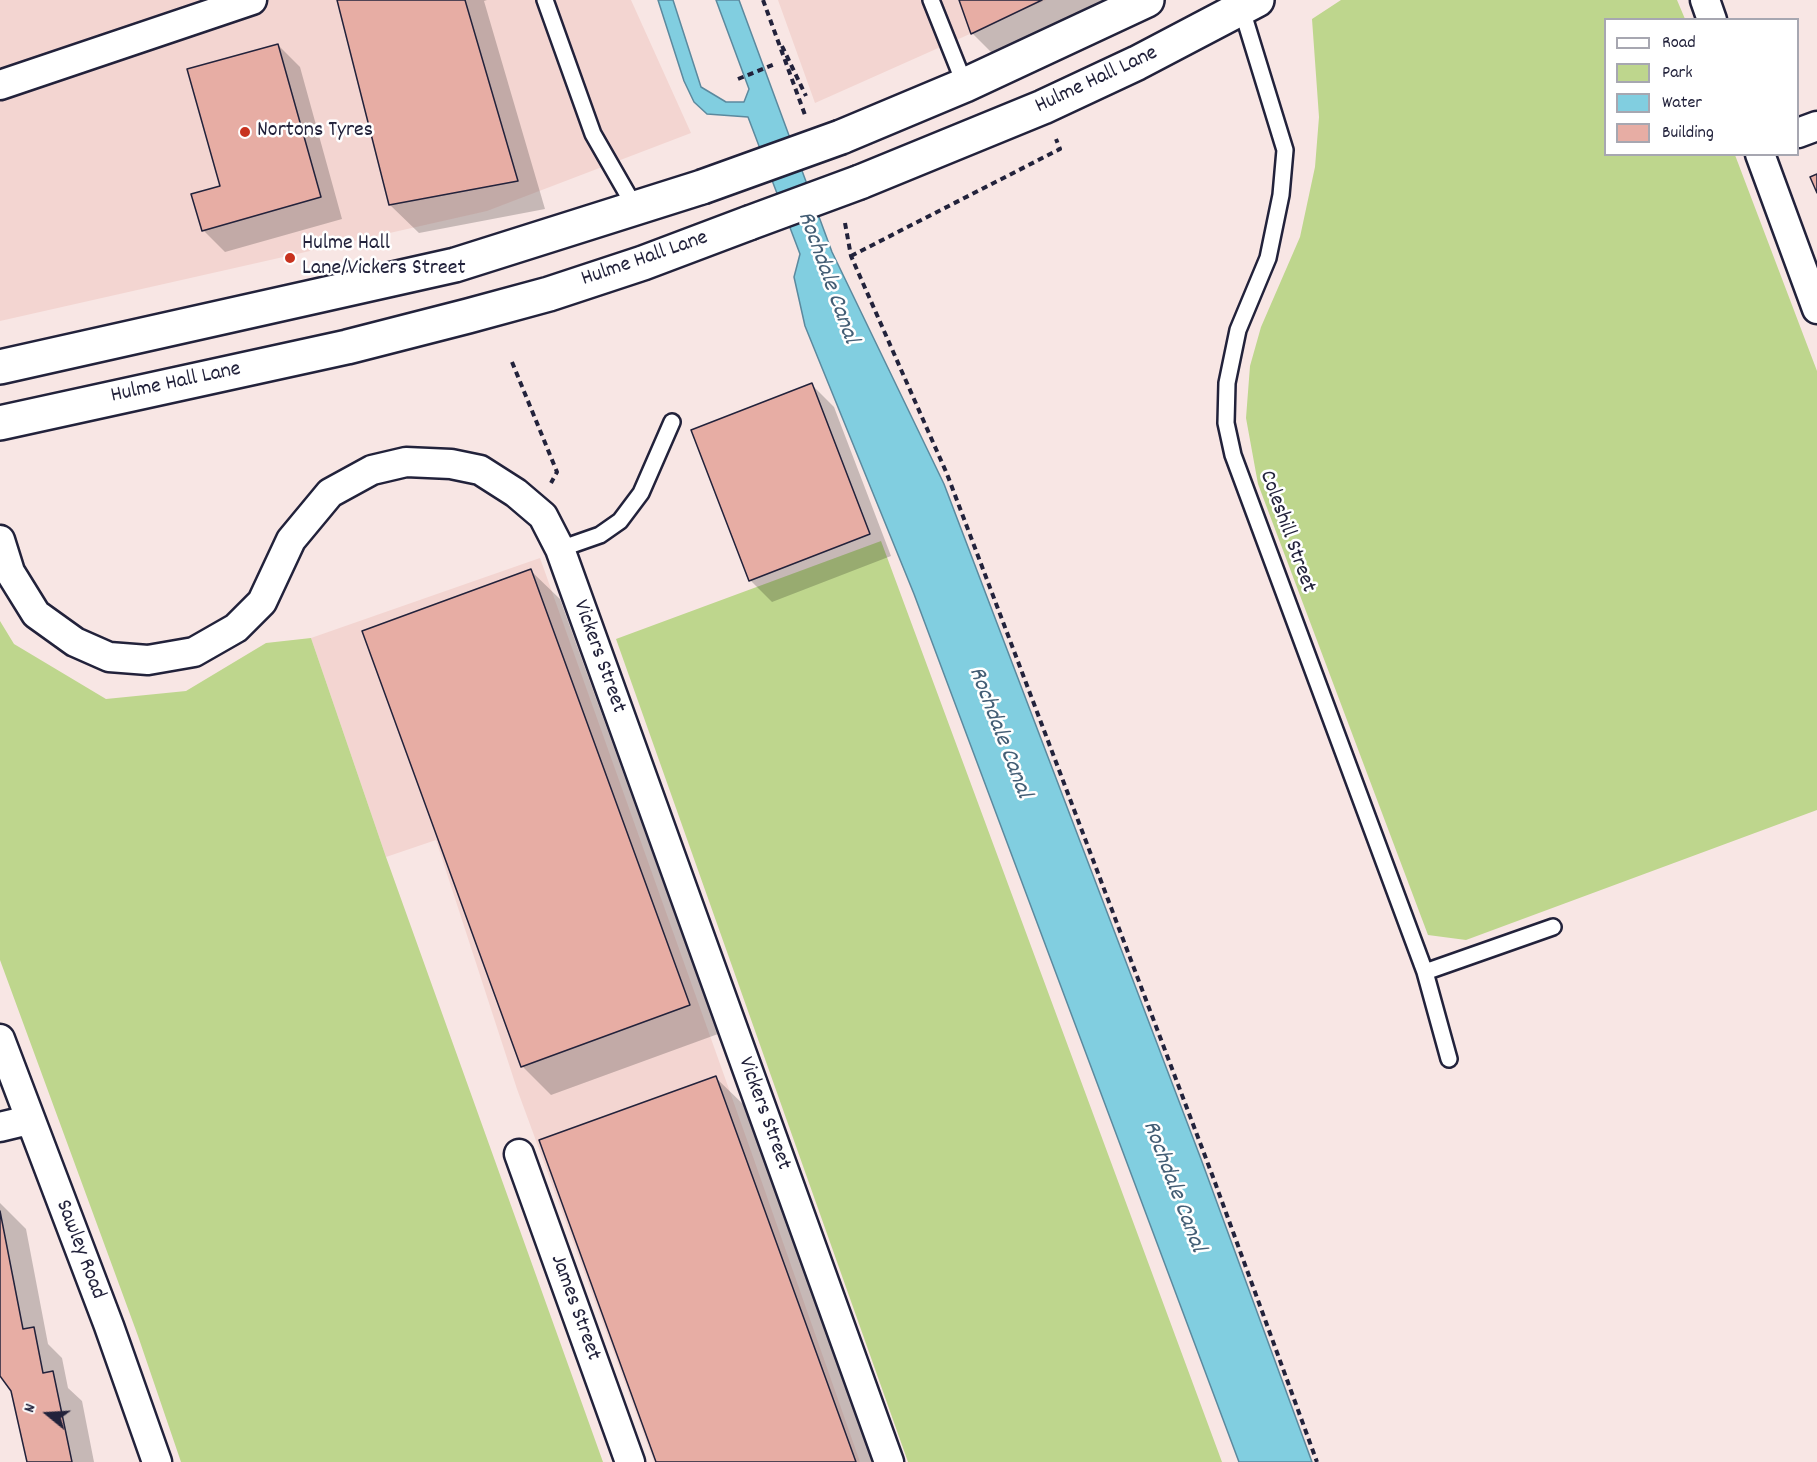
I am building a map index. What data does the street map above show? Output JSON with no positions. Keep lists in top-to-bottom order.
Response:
{
  "streets": {
    "highway": ["Hulme Hall Lane"],
    "street": ["Vickers Street", "Sawley Road", "James Street"],
    "lane": ["Coleshill Street"]
  },
  "crossings": [
    ["Hulme Hall Lane", "Coleshill Street"]
  ],
  "water": ["Rochdale Canal"],
  "places": ["Nortons Tyres", "Hulme Hall Lane/Vickers Street"],
  "legend": [
    "Road",
    "Park",
    "Water",
    "Building"
  ],
  "north": "left"
}
